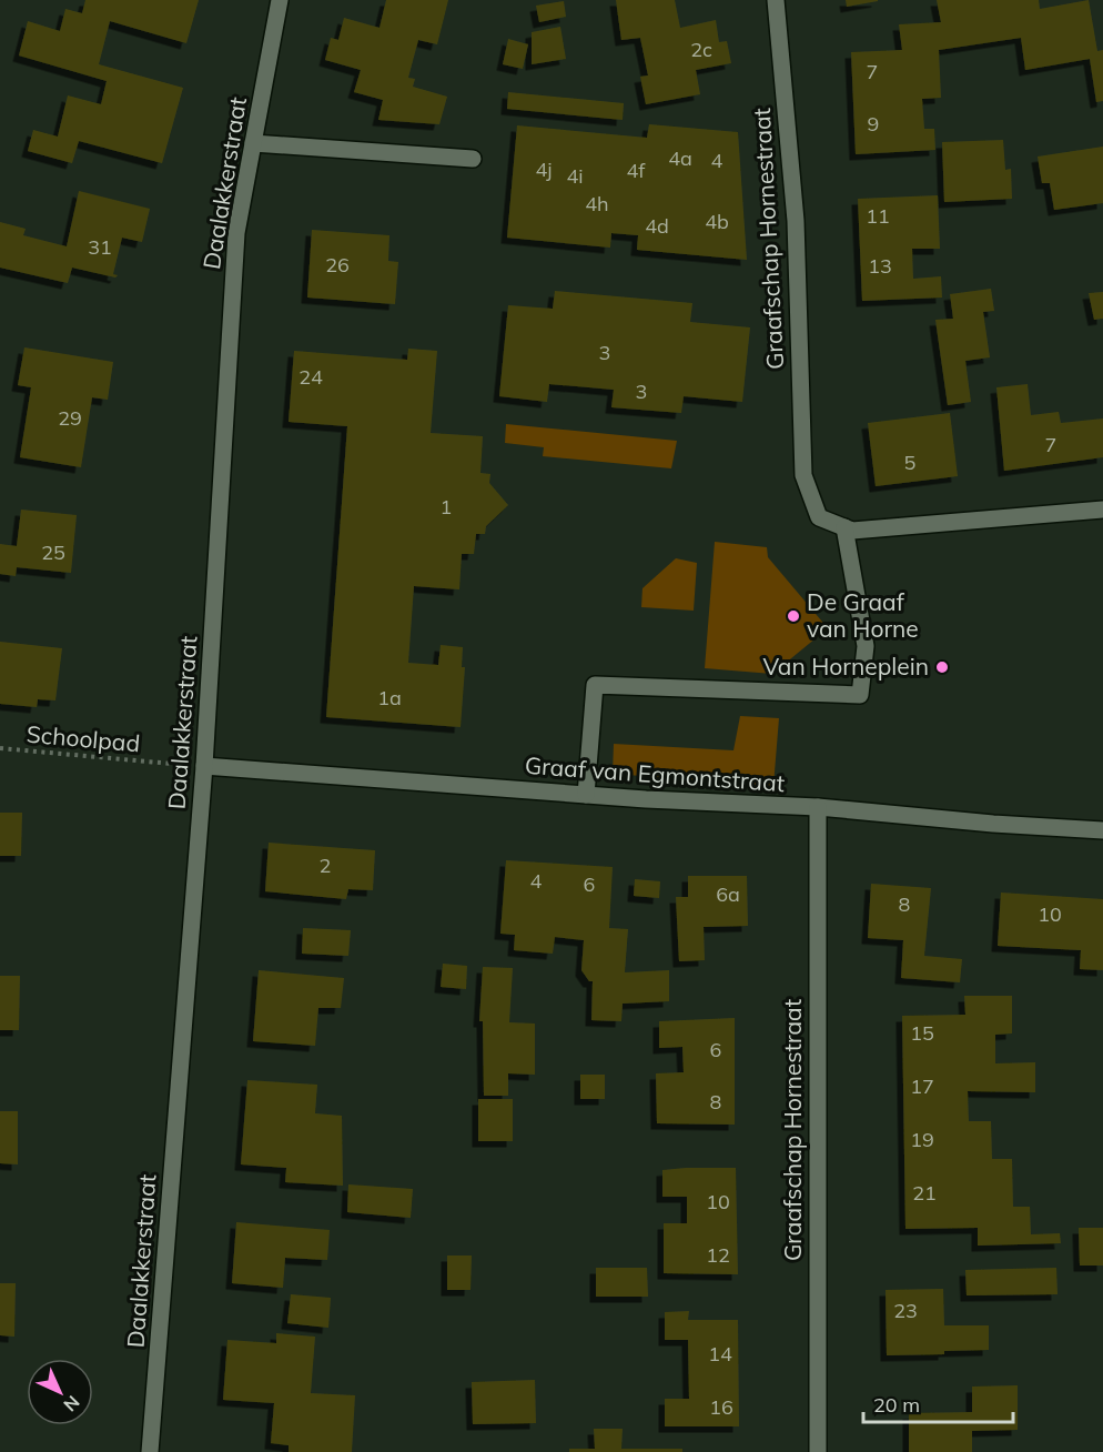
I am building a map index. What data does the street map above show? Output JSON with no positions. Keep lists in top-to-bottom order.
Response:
{
  "streets": {
    "street": ["Daalakkerstraat", "Graafschap Hornestraat", "Graaf van Egmontstraat"],
    "path": ["Schoolpad"]
  },
  "crossings": [
    ["Daalakkerstraat", "Schoolpad"],
    ["Daalakkerstraat", "Graaf van Egmontstraat"],
    ["Graafschap Hornestraat", "Graaf van Egmontstraat"],
    ["Schoolpad", "Graaf van Egmontstraat"]
  ],
  "places": ["De Graaf van Horne", "Van Horneplein"],
  "house_numbers": [
    "2c",
    "7",
    "9",
    "4a",
    "4",
    "4j",
    "4f",
    "4i",
    "4h",
    "11",
    "4b",
    "4d",
    "31",
    "26",
    "13",
    "3",
    "24",
    "3",
    "29",
    "7",
    "5",
    "1",
    "25",
    "1a",
    "2",
    "4",
    "6",
    "6a",
    "8",
    "10",
    "15",
    "6",
    "17",
    "8",
    "19",
    "21",
    "10",
    "12",
    "23",
    "14",
    "16"
  ],
  "scale_bar": "20 m",
  "north": "bottom right"
}
